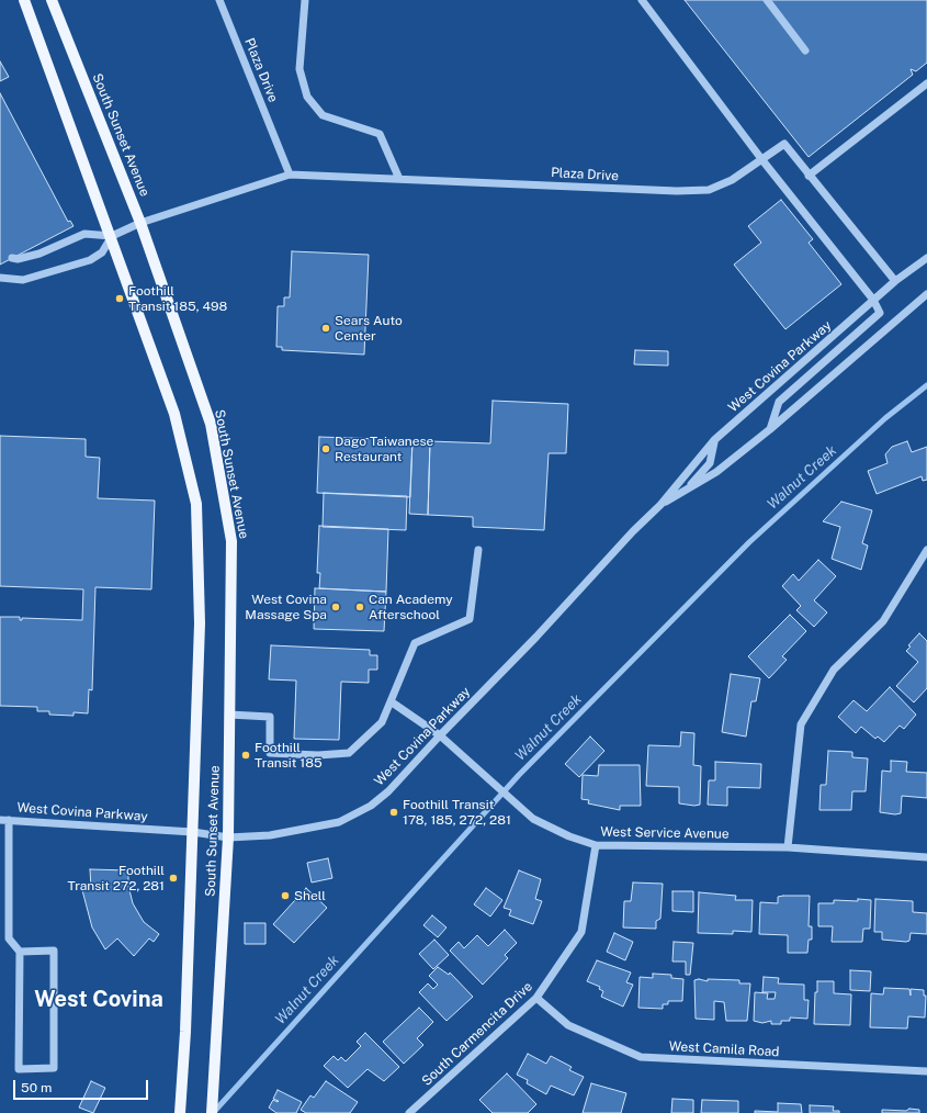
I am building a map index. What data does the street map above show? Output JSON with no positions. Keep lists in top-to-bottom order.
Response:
{
  "streets": {
    "main road": ["South Sunset Avenue"],
    "street": [
      "Plaza Drive",
      "West Covina Parkway",
      "West Service Avenue",
      "South Carmencita Drive",
      "West Camila Road"
    ]
  },
  "crossings": [
    ["Plaza Drive", "South Sunset Avenue"],
    ["South Sunset Avenue", "West Covina Parkway"],
    ["West Covina Parkway", "West Service Avenue"],
    ["West Service Avenue", "South Carmencita Drive"],
    ["South Carmencita Drive", "West Camila Road"]
  ],
  "districts": ["West Covina"],
  "water": ["Walnut Creek"],
  "places": [
    "Foothill Transit 185, 498",
    "Sears Auto Center",
    "Dago Taiwanese Restaurant",
    "West Covina Massage Spa",
    "Can Academy Afterschool",
    "Foothill Transit 185",
    "Foothill Transit 178, 185, 272, 281",
    "Foothill Transit 272, 281",
    "Shell"
  ],
  "scale_bar": "50 m"
}
